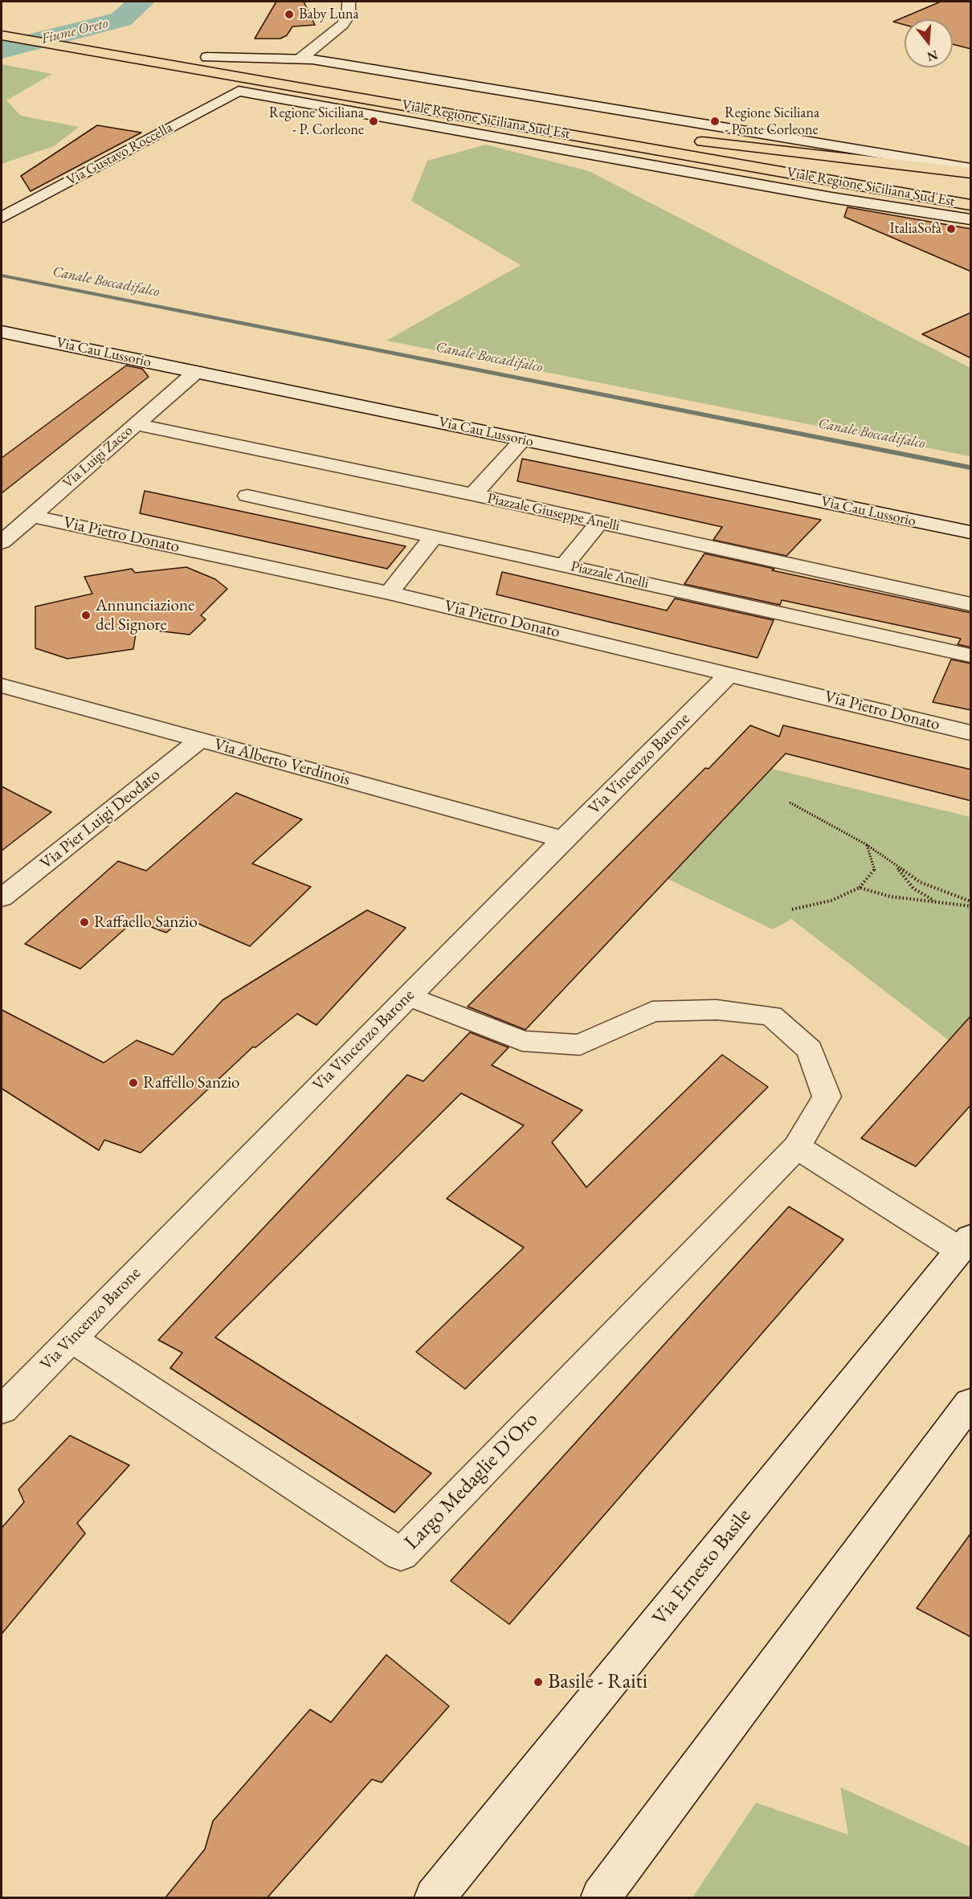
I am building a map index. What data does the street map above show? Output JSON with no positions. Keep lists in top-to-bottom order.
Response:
{
  "streets": {
    "main road": ["Viale Regione Siciliana Sud Est"],
    "street": [
      "Via Gustavo Roccella",
      "Via Cau Lussorio",
      "Via Luigi Zacco",
      "Piazzale Giuseppe Anelli",
      "Via Pietro Donato",
      "Piazzale Anelli",
      "Via Alberto Verdinois",
      "Via Vincenzo Barone",
      "Via Pier Luigi Deodato",
      "Largo Medaglie D'Oro",
      "Via Ernesto Basile"
    ]
  },
  "crossings": [
    ["Viale Regione Siciliana Sud Est", "Via Gustavo Roccella"],
    ["Via Cau Lussorio", "Via Luigi Zacco"],
    ["Via Luigi Zacco", "Piazzale Giuseppe Anelli"],
    ["Via Luigi Zacco", "Via Pietro Donato"],
    ["Via Pietro Donato", "Via Vincenzo Barone"],
    ["Via Alberto Verdinois", "Via Vincenzo Barone"],
    ["Via Alberto Verdinois", "Via Pier Luigi Deodato"],
    ["Via Vincenzo Barone", "Largo Medaglie D'Oro"]
  ],
  "water": ["Fiume Oreto", "Canale Boccadifalco"],
  "places": [
    "Baby Luna",
    "Regione Siciliana - P. Corleone",
    "Regione Siciliana - Ponte Corleone",
    "ItaliaSofà",
    "Annunciazione del Signore",
    "Raffaello Sanzio",
    "Raffello Sanzio",
    "Basile - Raiti"
  ],
  "north": "bottom"
}
